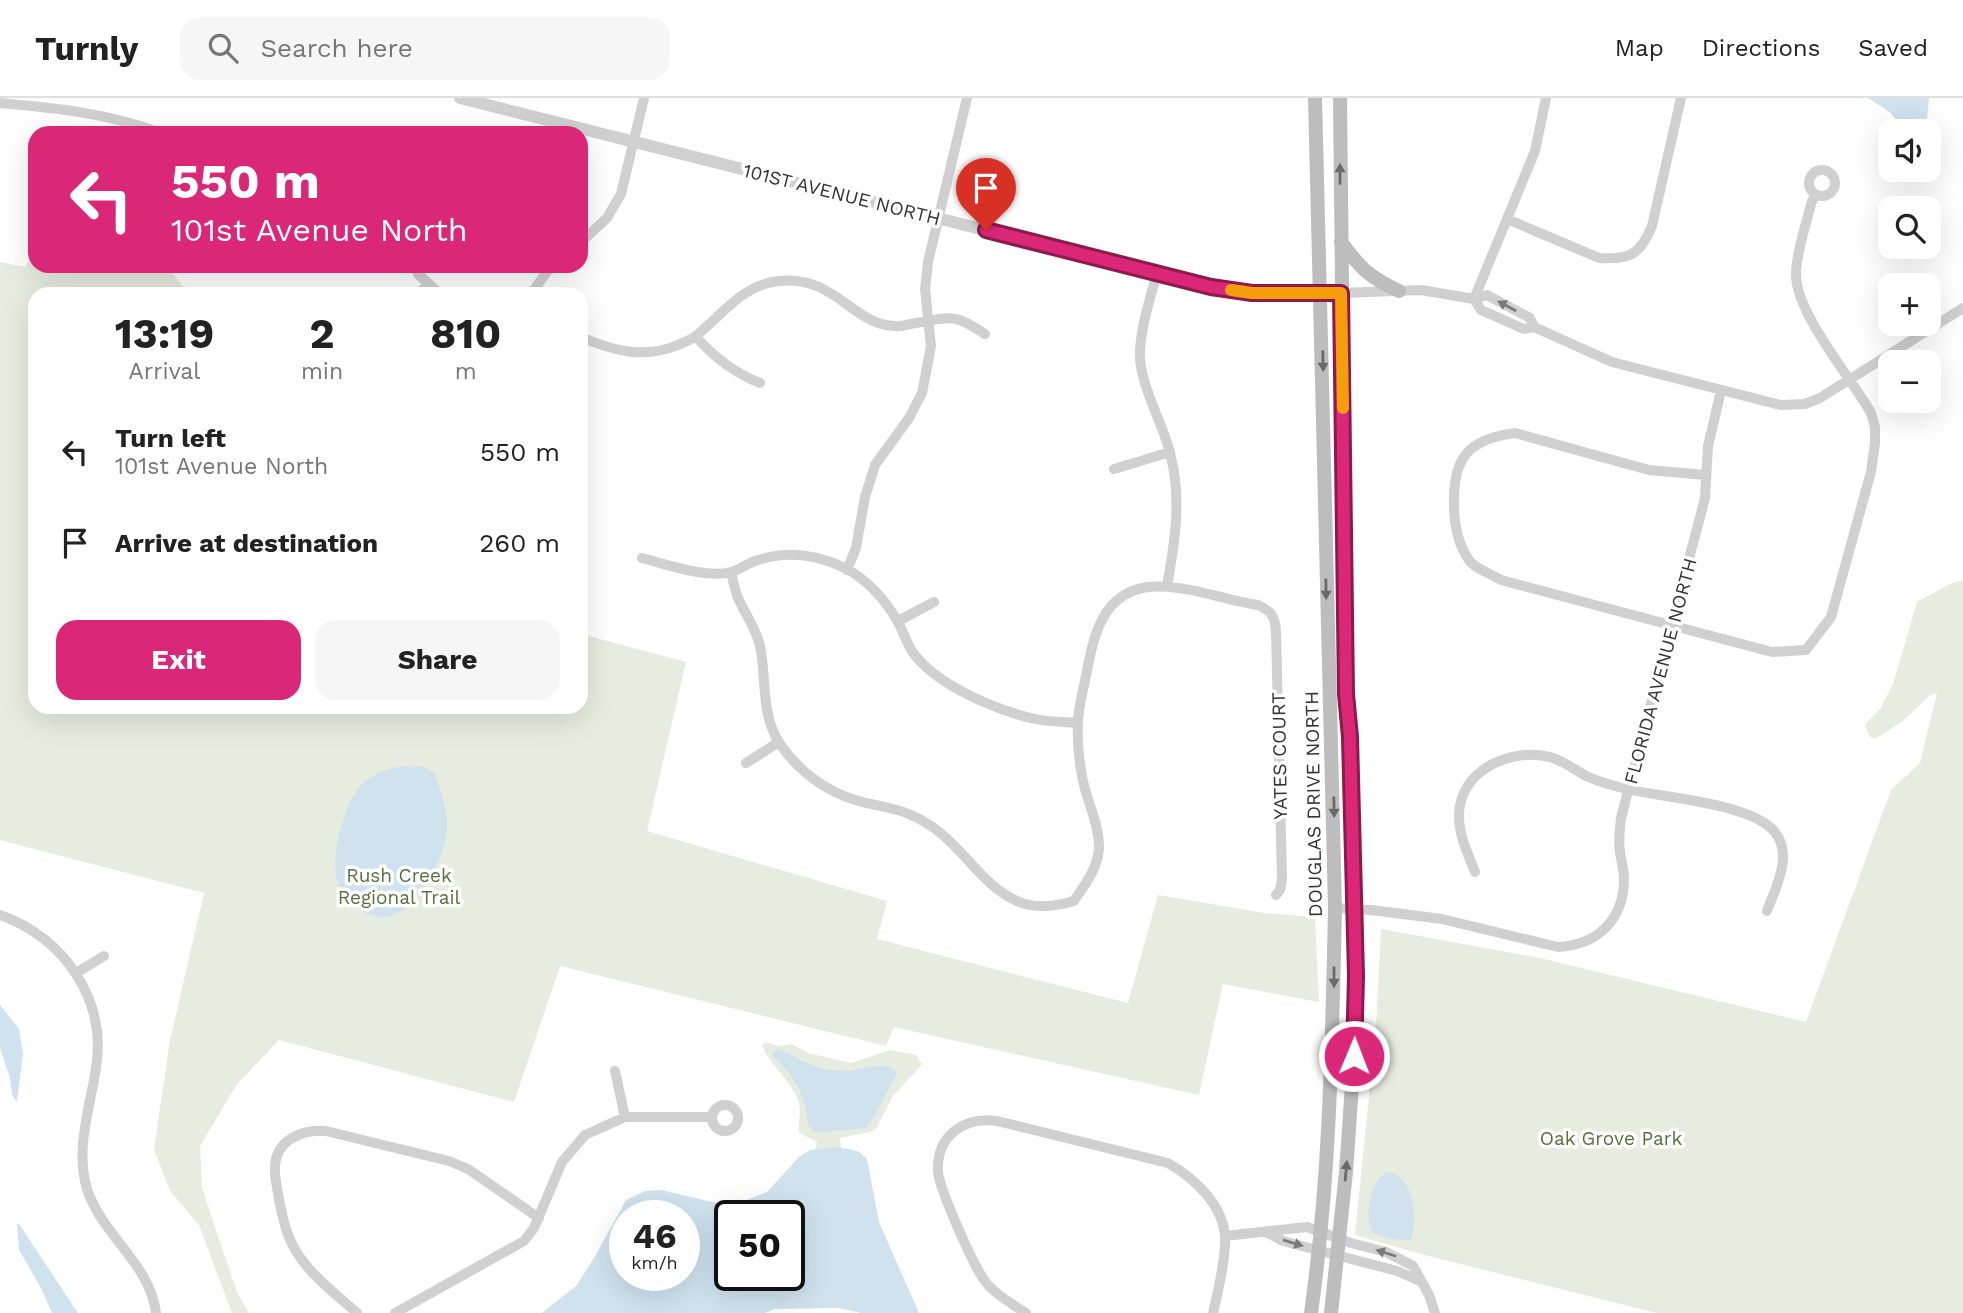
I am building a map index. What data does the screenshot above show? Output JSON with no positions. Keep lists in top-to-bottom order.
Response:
{
  "streets": {
    "main road": ["DOUGLAS DRIVE NORTH"],
    "street": ["101ST AVENUE NORTH", "FLORIDA AVENUE NORTH", "YATES COURT"]
  },
  "crossings": [
    ["101ST AVENUE NORTH", "FLORIDA AVENUE NORTH"],
    ["101ST AVENUE NORTH", "DOUGLAS DRIVE NORTH"],
    ["FLORIDA AVENUE NORTH", "DOUGLAS DRIVE NORTH"]
  ],
  "parks": ["Rush Creek Regional Trail", "Oak Grove Park"],
  "page": {
    "header": "Turnly",
    "search": "Search here",
    "nav": ["Map", "Directions", "Saved"],
    "map_buttons": ["+", "−"],
    "turn": ["550 m", "101st Avenue North"],
    "eta": [
      "13:19",
      "Arrival",
      "2",
      "min",
      "810",
      "m"
    ],
    "list": [
      {
        "name": "Turn left",
        "note": "101st Avenue North",
        "value": "550 m"
      },
      {
        "name": "Arrive at destination",
        "value": "260 m"
      }
    ],
    "buttons": ["Exit", "Share"],
    "speed": "46 km/h",
    "limit": "50"
  }
}
